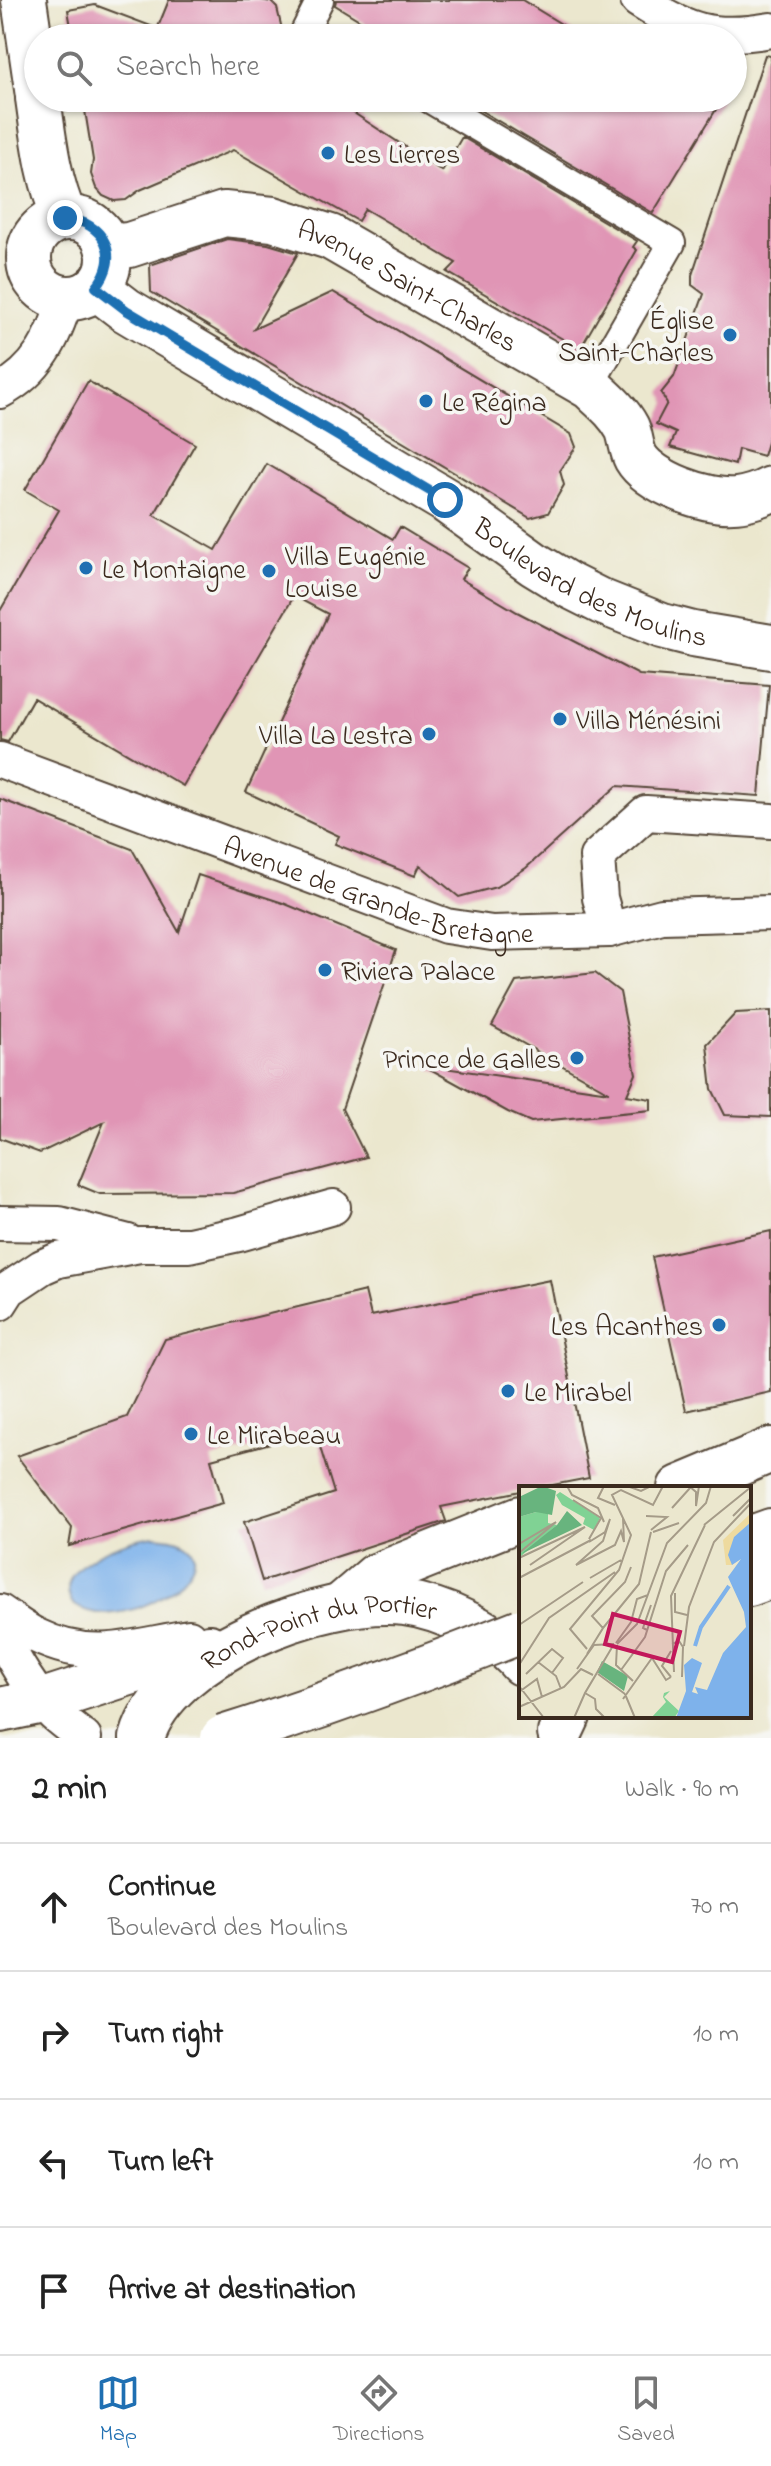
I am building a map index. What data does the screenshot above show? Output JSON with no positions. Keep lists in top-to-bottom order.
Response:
{
  "streets": {
    "main road": ["Avenue Saint-Charles", "Boulevard des Moulins", "Rond-Point du Portier"],
    "street": ["Avenue de Grande-Bretagne"]
  },
  "crossings": [
    ["Avenue Saint-Charles", "Boulevard des Moulins"]
  ],
  "places": [
    "Les Lierres",
    "Église Saint-Charles",
    "Le Régina",
    "Le Montaigne",
    "Villa Eugénie Louise",
    "Villa Ménésini",
    "Villa La Lestra",
    "Riviera Palace",
    "Prince de Galles",
    "Les Acanthes",
    "Le Mirabel",
    "Le Mirabeau"
  ],
  "page": {
    "search": "Search here",
    "heading": ["2 min", "Walk · 90 m"],
    "list": [
      ["Continue", "Boulevard des Moulins", "70 m"],
      ["Turn right", "10 m"],
      ["Turn left", "10 m"],
      "Arrive at destination"
    ],
    "nav": ["Map", "Directions", "Saved"]
  }
}
